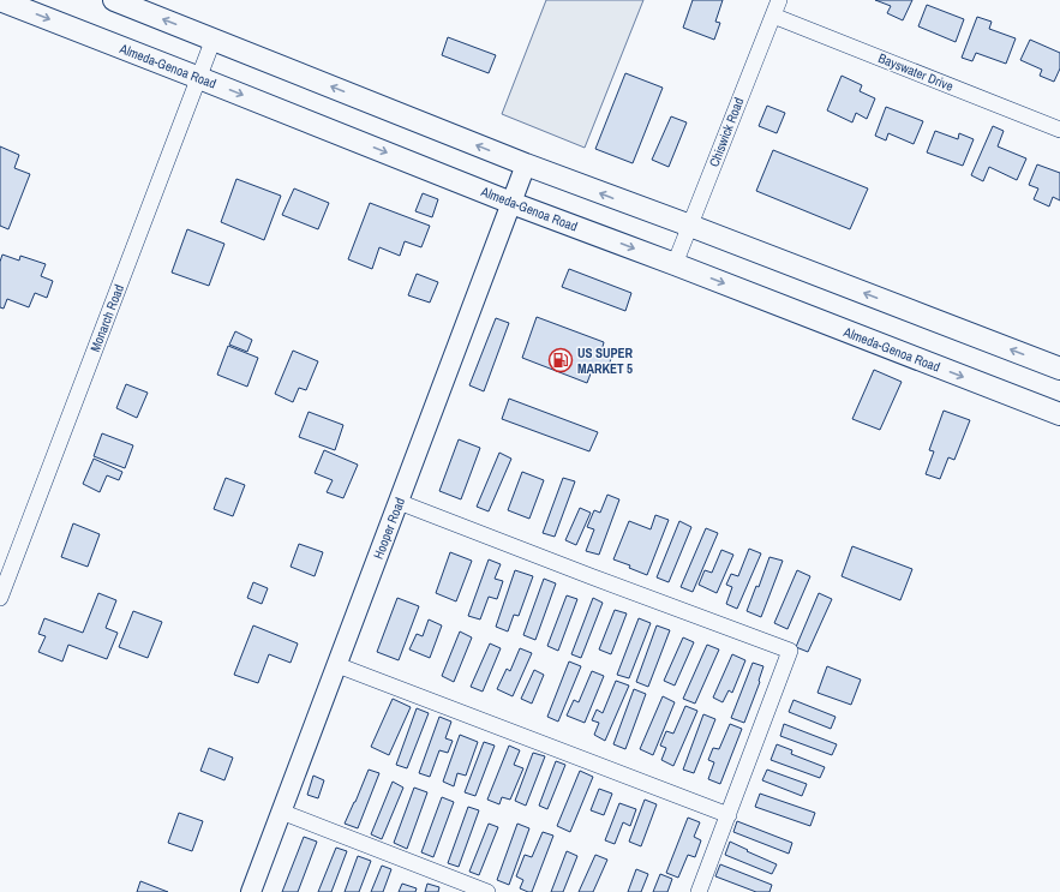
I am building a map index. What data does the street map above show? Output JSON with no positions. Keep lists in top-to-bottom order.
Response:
{
  "streets": {
    "main road": ["Almeda-Genoa Road"],
    "street": [
      "Bayswater Drive",
      "Chiswick Road",
      "Monarch Road",
      "Hooper Road"
    ]
  },
  "crossings": [
    ["Almeda-Genoa Road", "Chiswick Road"],
    ["Almeda-Genoa Road", "Monarch Road"],
    ["Almeda-Genoa Road", "Hooper Road"],
    ["Bayswater Drive", "Chiswick Road"]
  ],
  "places": {
    "fuel station": ["US SUPER MARKET 5"]
  }
}
